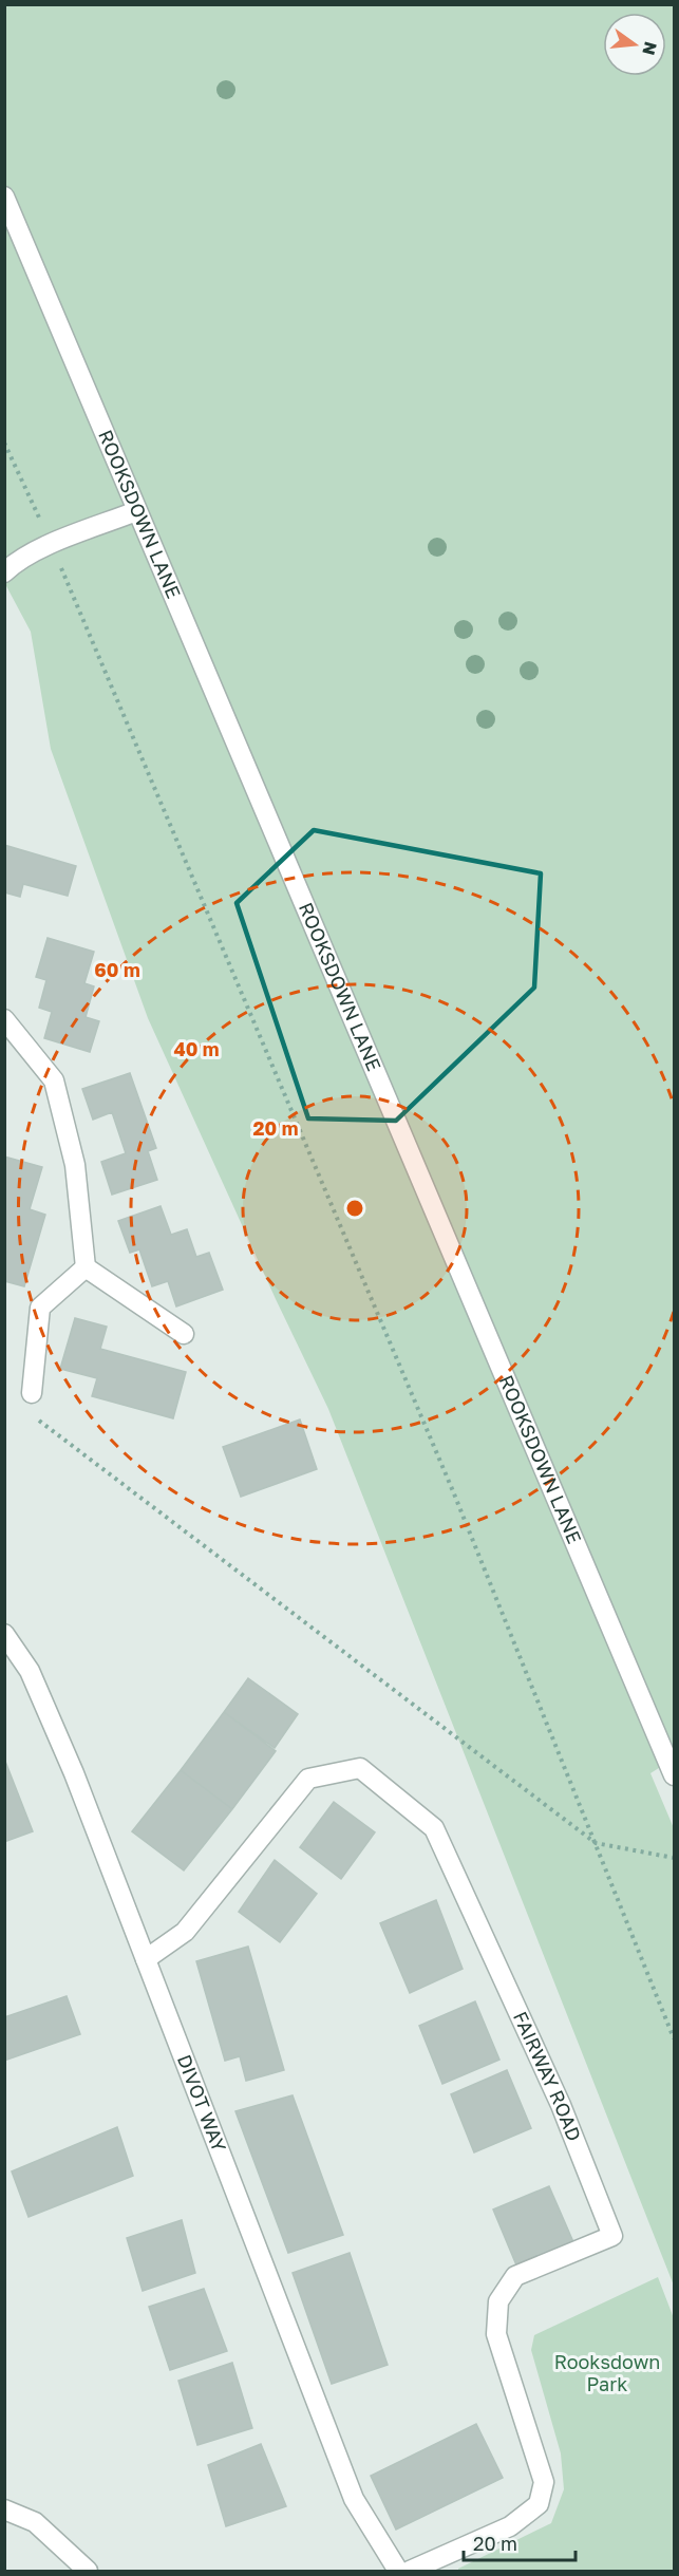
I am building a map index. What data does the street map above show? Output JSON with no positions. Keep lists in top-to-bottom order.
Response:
{
  "streets": {
    "street": ["ROOKSDOWN LANE", "FAIRWAY ROAD", "DIVOT WAY"]
  },
  "crossings": [
    ["FAIRWAY ROAD", "DIVOT WAY"]
  ],
  "parks": ["Rooksdown Park"],
  "scale_bar": "20 m",
  "north": "right",
  "rings": ["60 m", "40 m", "20 m"]
}
